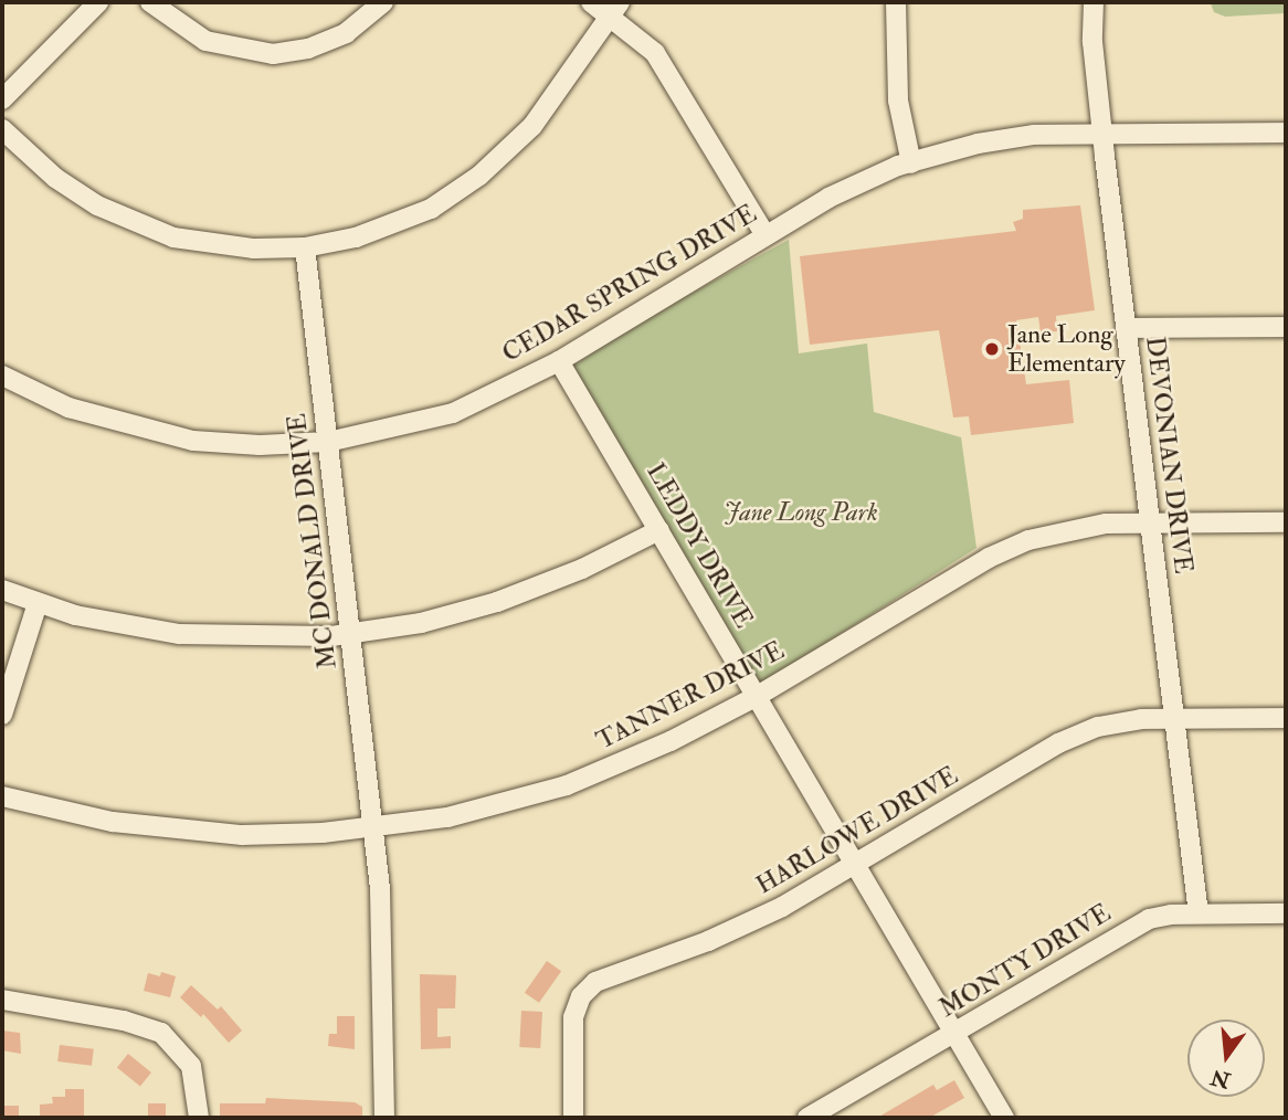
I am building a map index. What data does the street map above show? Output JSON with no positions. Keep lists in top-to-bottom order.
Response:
{
  "streets": {
    "street": [
      "CEDAR SPRING DRIVE",
      "DEVONIAN DRIVE",
      "MC DONALD DRIVE",
      "LEDDY DRIVE",
      "TANNER DRIVE",
      "HARLOWE DRIVE",
      "MONTY DRIVE"
    ]
  },
  "crossings": [
    ["CEDAR SPRING DRIVE", "DEVONIAN DRIVE"],
    ["CEDAR SPRING DRIVE", "MC DONALD DRIVE"],
    ["CEDAR SPRING DRIVE", "LEDDY DRIVE"],
    ["DEVONIAN DRIVE", "TANNER DRIVE"],
    ["DEVONIAN DRIVE", "HARLOWE DRIVE"],
    ["DEVONIAN DRIVE", "MONTY DRIVE"],
    ["MC DONALD DRIVE", "TANNER DRIVE"],
    ["LEDDY DRIVE", "TANNER DRIVE"],
    ["LEDDY DRIVE", "HARLOWE DRIVE"],
    ["LEDDY DRIVE", "MONTY DRIVE"]
  ],
  "parks": ["Jane Long Park"],
  "places": ["Jane Long Elementary"],
  "north": "bottom"
}
